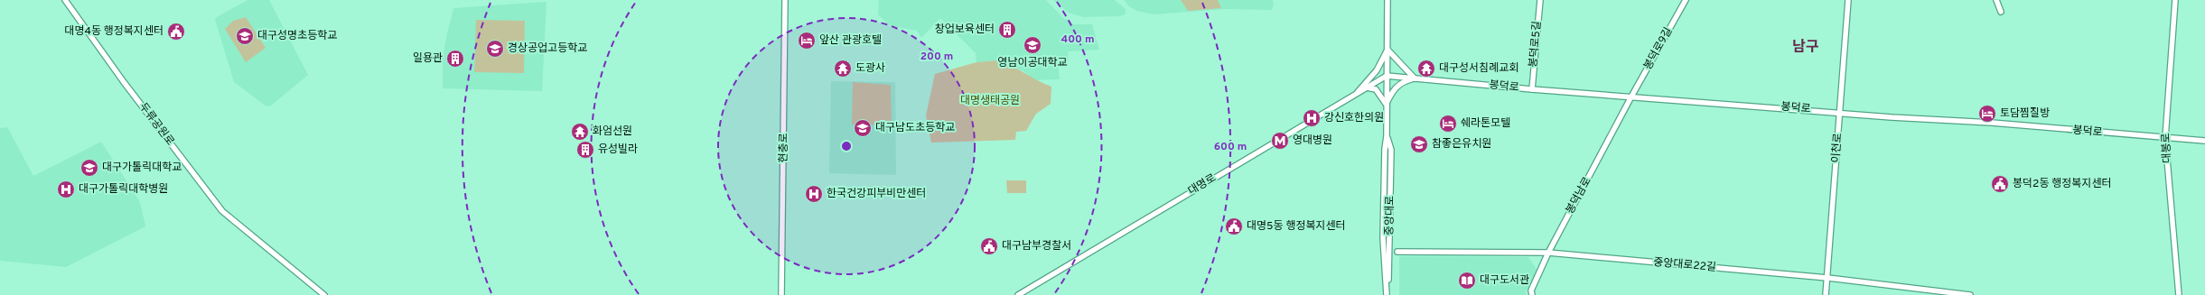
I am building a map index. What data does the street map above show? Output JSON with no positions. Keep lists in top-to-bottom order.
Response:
{
  "streets": {
    "street": [
      "봉덕로5길",
      "봉덕로9길",
      "봉덕로",
      "두류공원로",
      "현충로",
      "이천로",
      "대봉로",
      "대명로",
      "봉덕남로",
      "중앙대로",
      "중앙대로22길"
    ]
  },
  "crossings": [
    ["봉덕로5길", "봉덕로"],
    ["봉덕로9길", "봉덕로"],
    ["봉덕로9길", "봉덕남로"],
    ["봉덕로", "이천로"],
    ["봉덕로", "대봉로"],
    ["봉덕로", "대명로"],
    ["봉덕로", "봉덕남로"],
    ["봉덕로", "중앙대로"],
    ["이천로", "중앙대로22길"],
    ["대명로", "중앙대로"],
    ["봉덕남로", "중앙대로22길"]
  ],
  "districts": ["남구"],
  "parks": ["대명생태공원"],
  "places": {
    "building": ["창업보육센터", "일용관", "유성빌라"],
    "public building": [
      "대명4동 행정복지센터",
      "봉덕2동 행정복지센터",
      "대명5동 행정복지센터",
      "대구남부경찰서"
    ],
    "school or university": [
      "대구성명초등학교",
      "영남이공대학교",
      "경상공업고등학교",
      "대구남도초등학교",
      "참좋은유치원",
      "대구가톨릭대학교"
    ],
    "hotel": ["앞산 관광호텔", "토담찜질방", "쉐라톤모텔"],
    "temple": ["도광사", "대구성서침례교회", "화엄선원"],
    "hospital": ["강신호한의원", "대구가톨릭대학병원", "한국건강피부비만센터"],
    "metro station": ["영대병원"],
    "library": ["대구도서관"]
  },
  "rings": ["400 m", "200 m", "600 m"]
}
